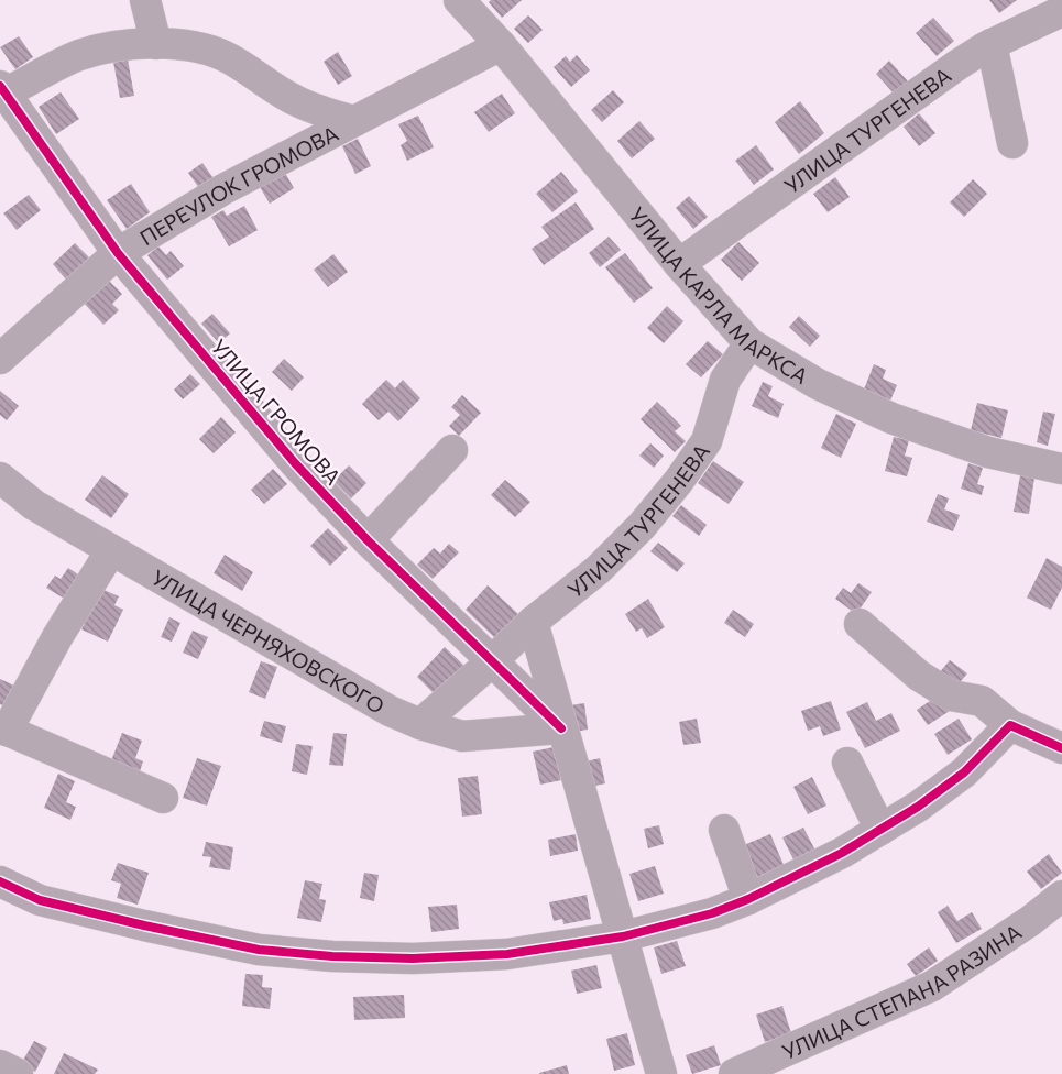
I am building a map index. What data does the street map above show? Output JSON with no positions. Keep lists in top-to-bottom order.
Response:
{
  "streets": {
    "street": [
      "УЛИЦА ТУРГЕНЕВА",
      "ПЕРЕУЛОК ГРОМОВА",
      "УЛИЦА КАРЛА МАРКСА",
      "УЛИЦА ГРОМОВА",
      "УЛИЦА ЧЕРНЯХОВСКОГО",
      "УЛИЦА СТЕПАНА РАЗИНА"
    ]
  },
  "crossings": [
    ["УЛИЦА ТУРГЕНЕВА", "УЛИЦА КАРЛА МАРКСА"],
    ["УЛИЦА ТУРГЕНЕВА", "УЛИЦА ГРОМОВА"],
    ["УЛИЦА ТУРГЕНЕВА", "УЛИЦА ЧЕРНЯХОВСКОГО"],
    ["ПЕРЕУЛОК ГРОМОВА", "УЛИЦА КАРЛА МАРКСА"],
    ["ПЕРЕУЛОК ГРОМОВА", "УЛИЦА ГРОМОВА"],
    ["УЛИЦА ГРОМОВА", "УЛИЦА ЧЕРНЯХОВСКОГО"]
  ]
}
